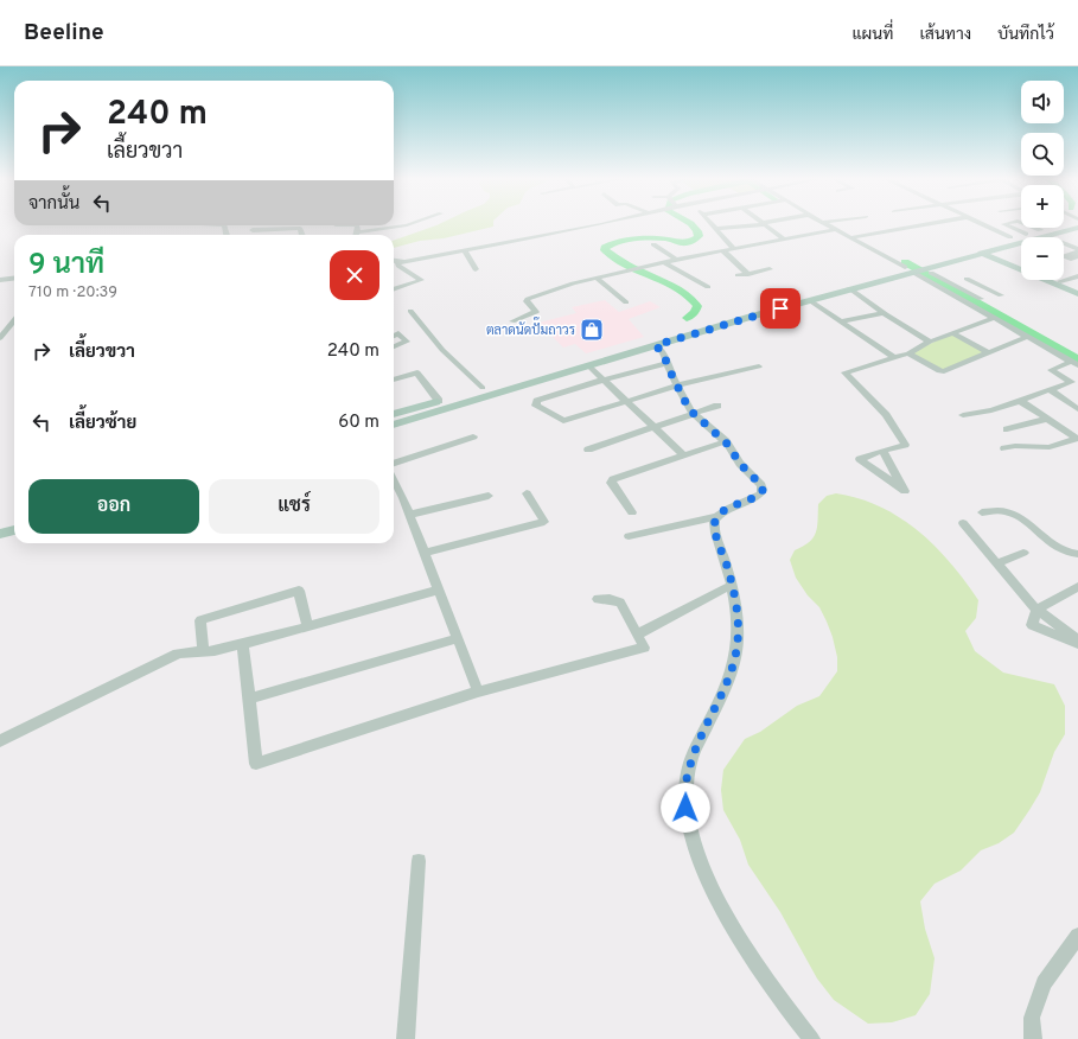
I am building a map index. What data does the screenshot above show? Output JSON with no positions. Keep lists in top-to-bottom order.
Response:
{
  "places": {
    "shop": ["ตลาดนัดปั๊มถาวร"]
  },
  "page": {
    "header": "Beeline",
    "nav": ["แผนที่", "เส้นทาง", "บันทึกไว้"],
    "map_buttons": ["+", "−"],
    "turn": ["240 m", "เลี้ยวขวา"],
    "then": "จากนั้น",
    "heading": ["9 นาที", "710 m · 20:39"],
    "list": [
      {
        "name": "เลี้ยวขวา",
        "value": "240 m"
      },
      {
        "name": "เลี้ยวซ้าย",
        "value": "60 m"
      }
    ],
    "buttons": ["ออก", "แชร์"]
  }
}
